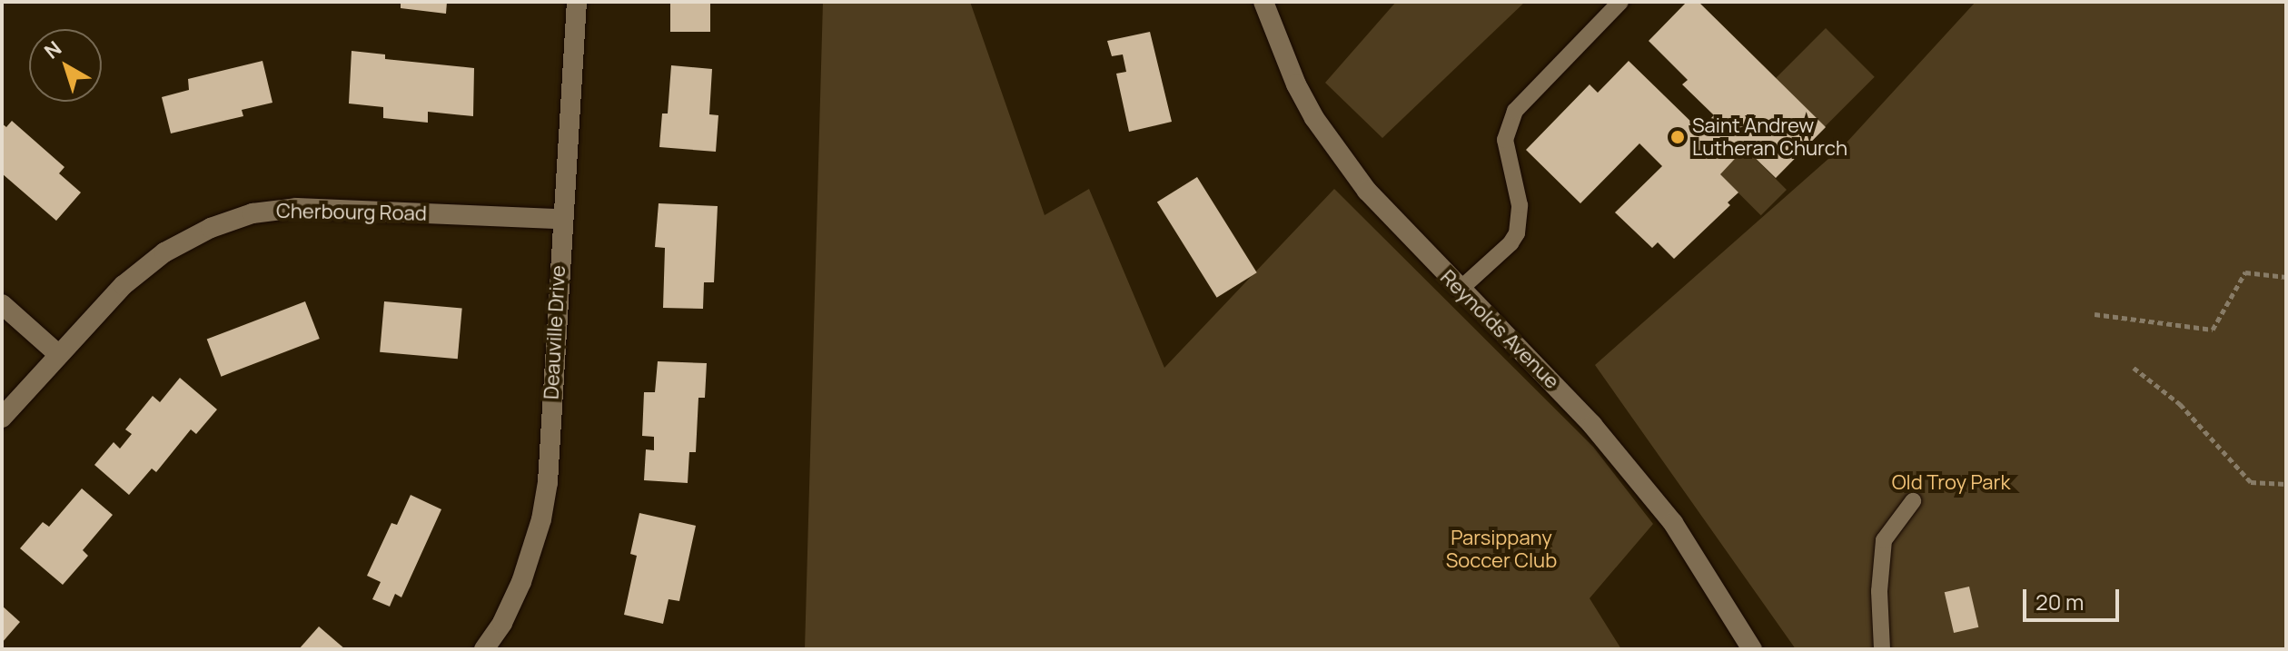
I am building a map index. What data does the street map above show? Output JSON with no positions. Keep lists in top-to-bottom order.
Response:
{
  "streets": {
    "street": ["Cherbourg Road", "Reynolds Avenue", "Deauville Drive"]
  },
  "crossings": [
    ["Cherbourg Road", "Deauville Drive"]
  ],
  "parks": ["Old Troy Park", "Parsippany Soccer Club"],
  "places": ["Saint Andrew Lutheran Church"],
  "scale_bar": "20 m",
  "north": "top left"
}
